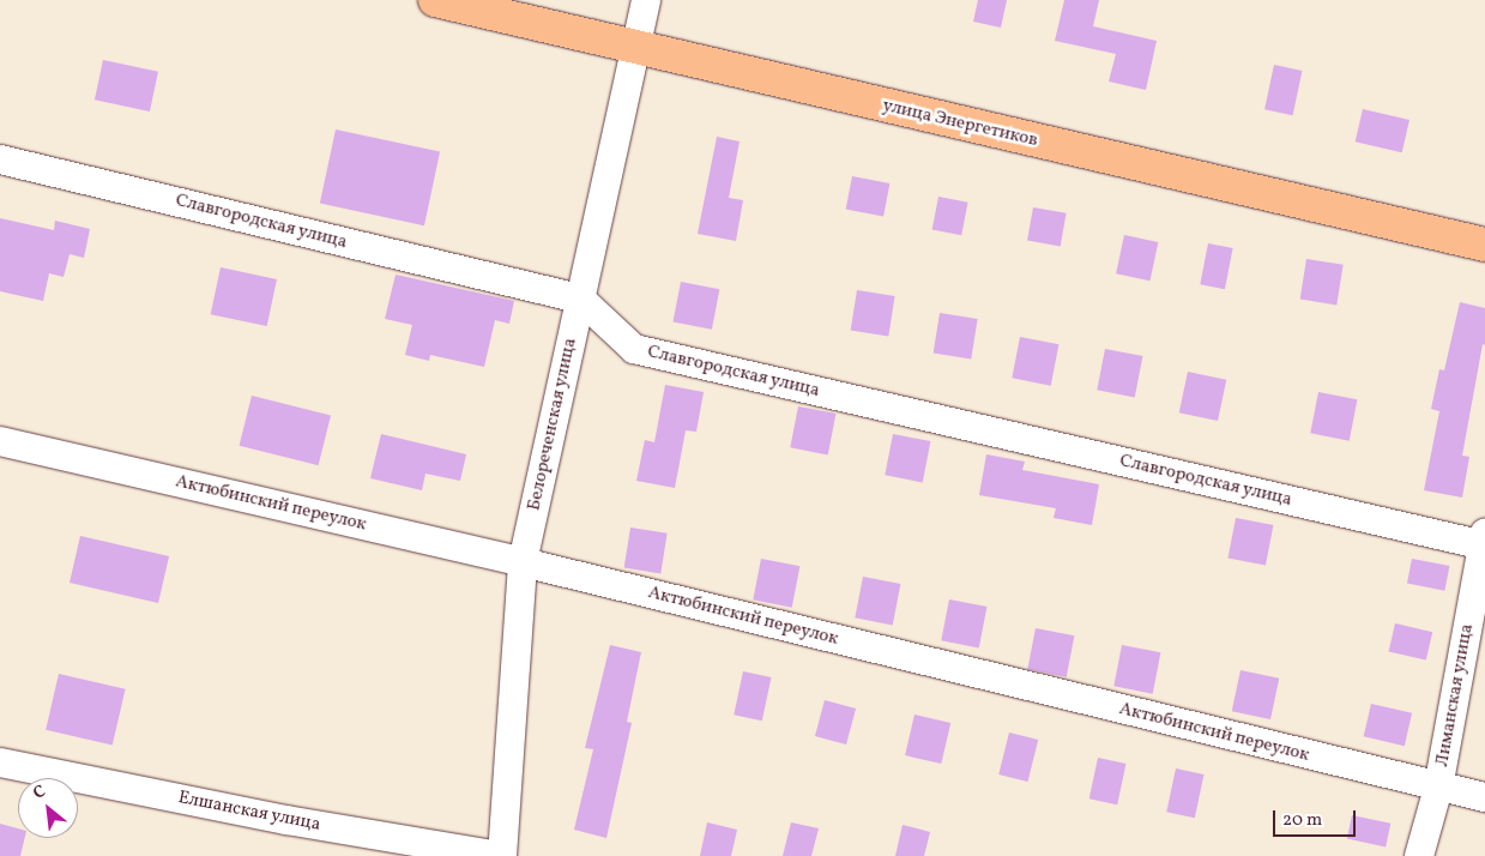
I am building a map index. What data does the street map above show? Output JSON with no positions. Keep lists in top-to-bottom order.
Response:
{
  "streets": {
    "main road": ["улица Энергетиков"],
    "street": [
      "Славгородская улица",
      "Белореченская улица",
      "Актюбинский переулок",
      "Лиманская улица",
      "Елшанская улица"
    ]
  },
  "crossings": [
    ["улица Энергетиков", "Белореченская улица"],
    ["Славгородская улица", "Белореченская улица"],
    ["Славгородская улица", "Лиманская улица"],
    ["Белореченская улица", "Актюбинский переулок"],
    ["Белореченская улица", "Елшанская улица"],
    ["Актюбинский переулок", "Лиманская улица"]
  ],
  "scale_bar": "20 m",
  "north": "top left"
}
